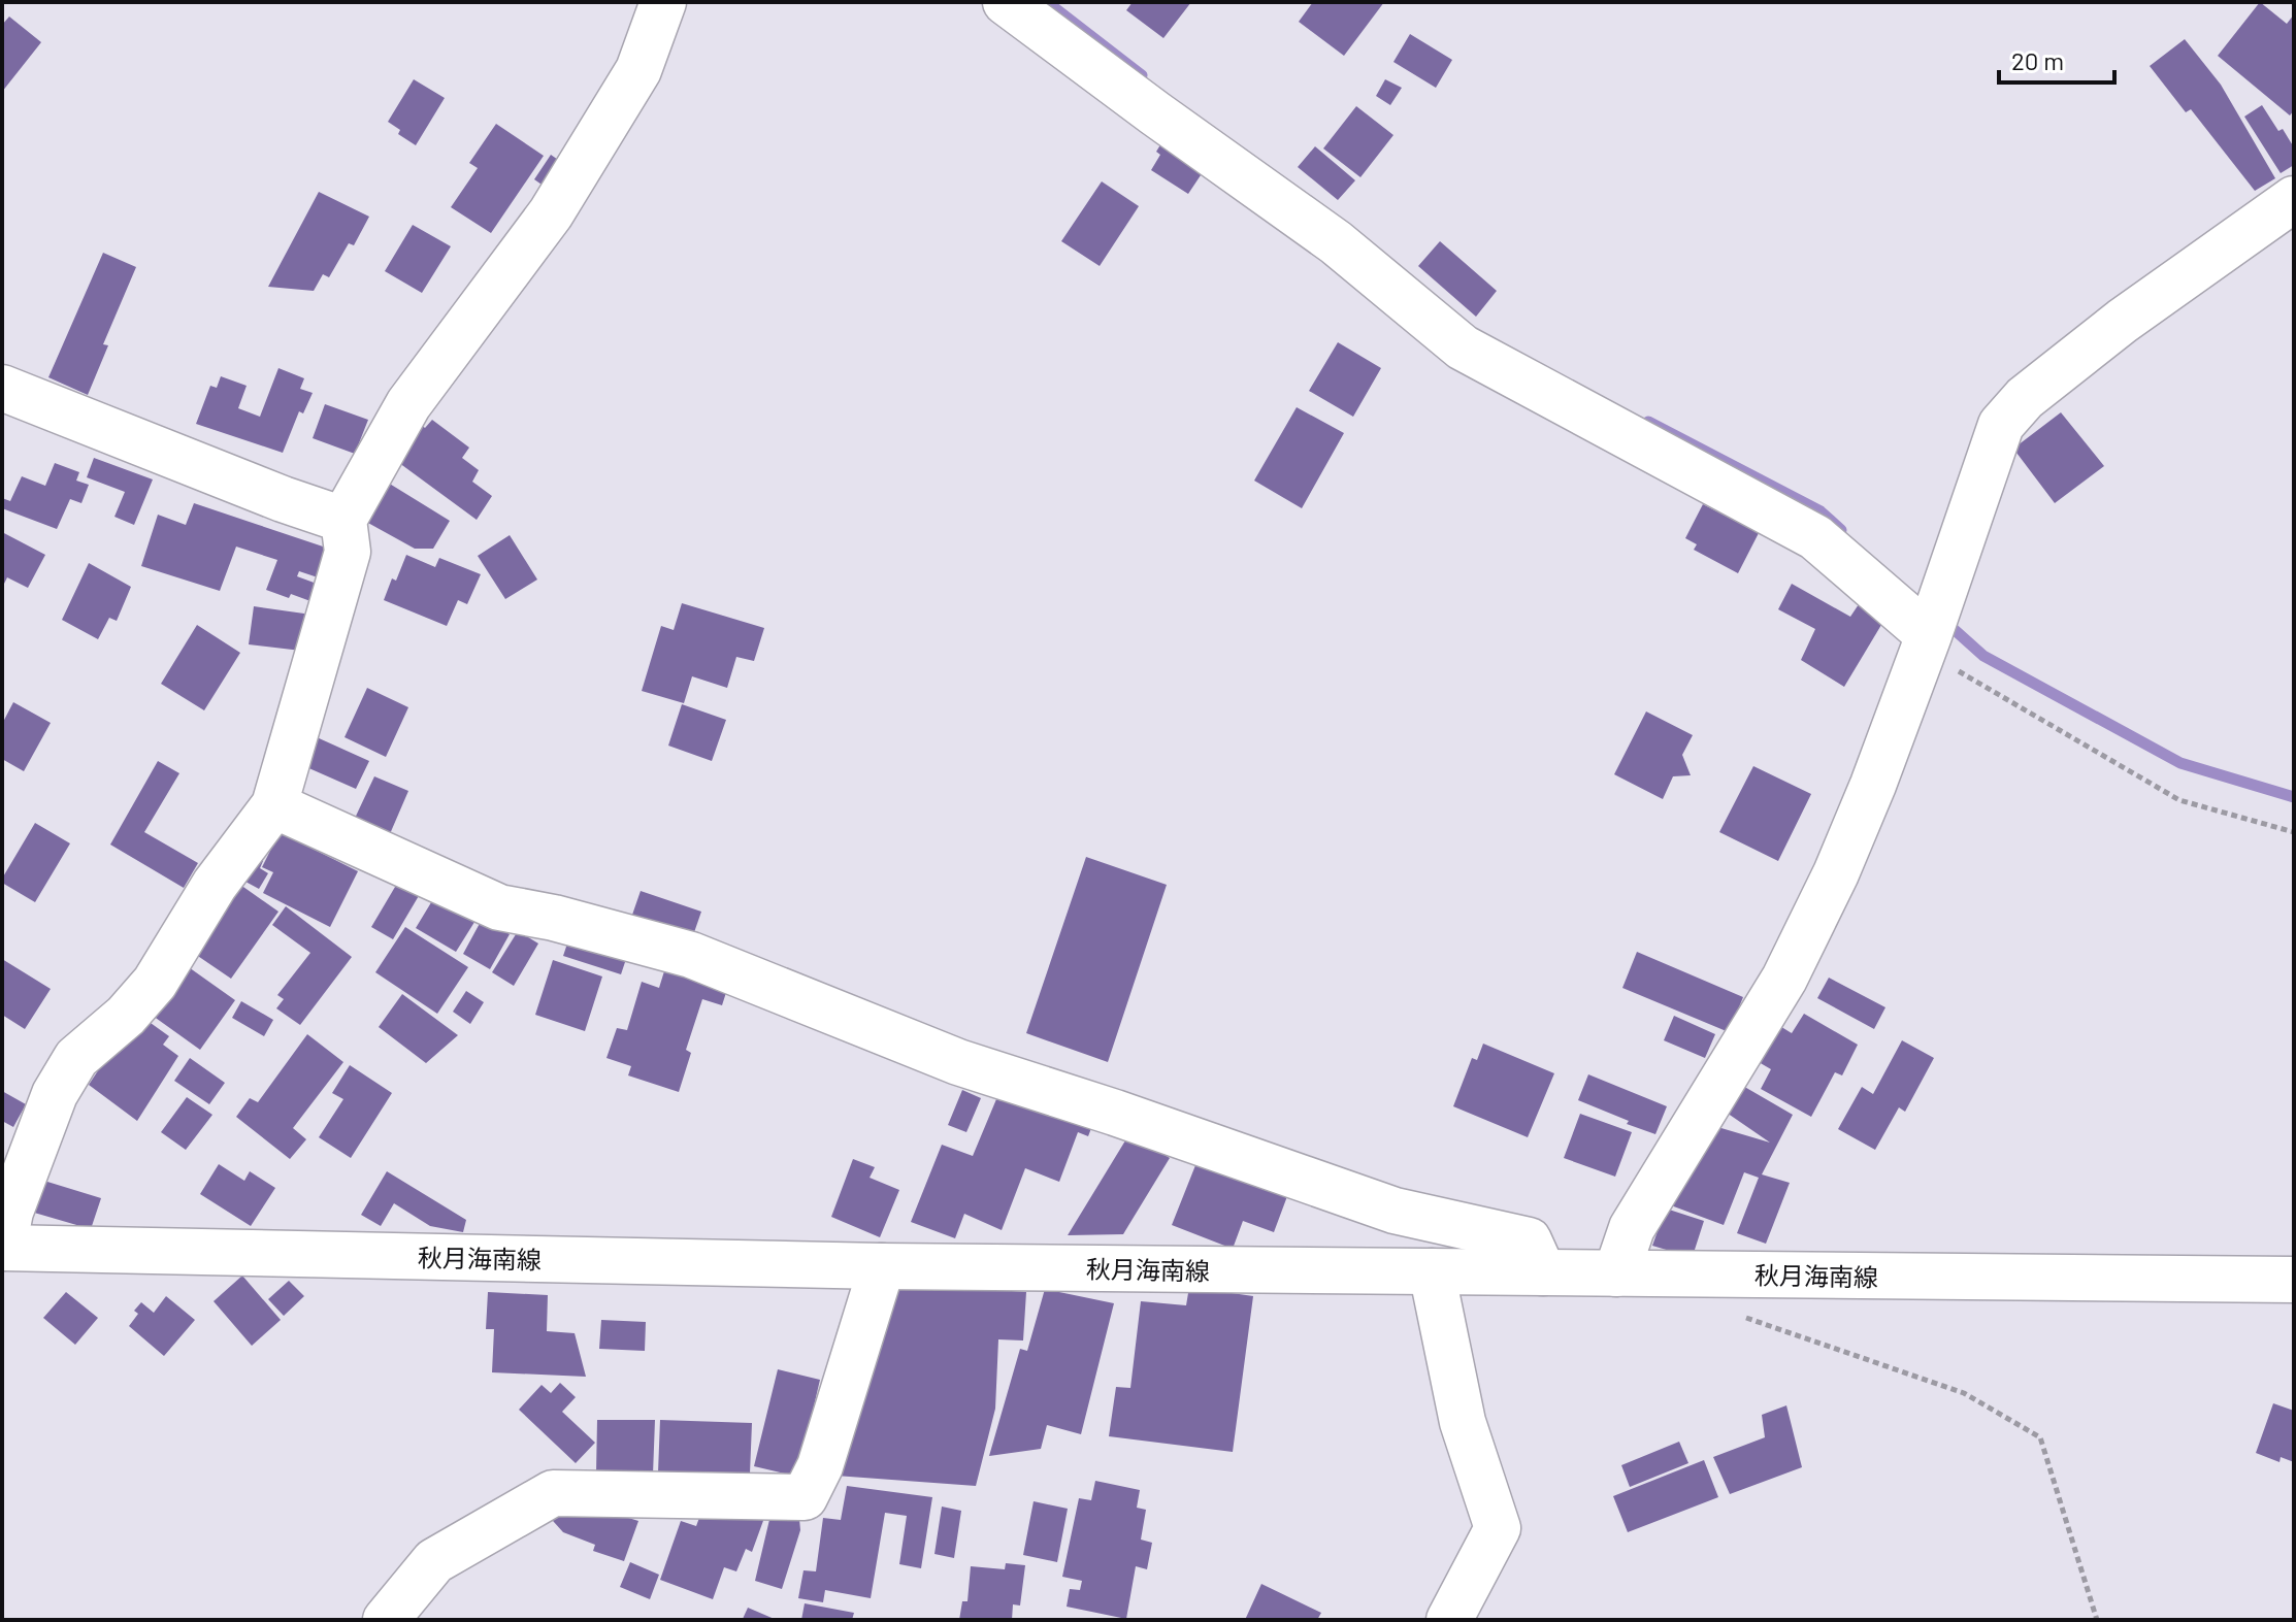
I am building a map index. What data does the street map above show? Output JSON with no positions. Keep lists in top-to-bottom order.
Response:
{
  "streets": {
    "street": ["秋月海南線"]
  },
  "scale_bar": "20 m"
}
